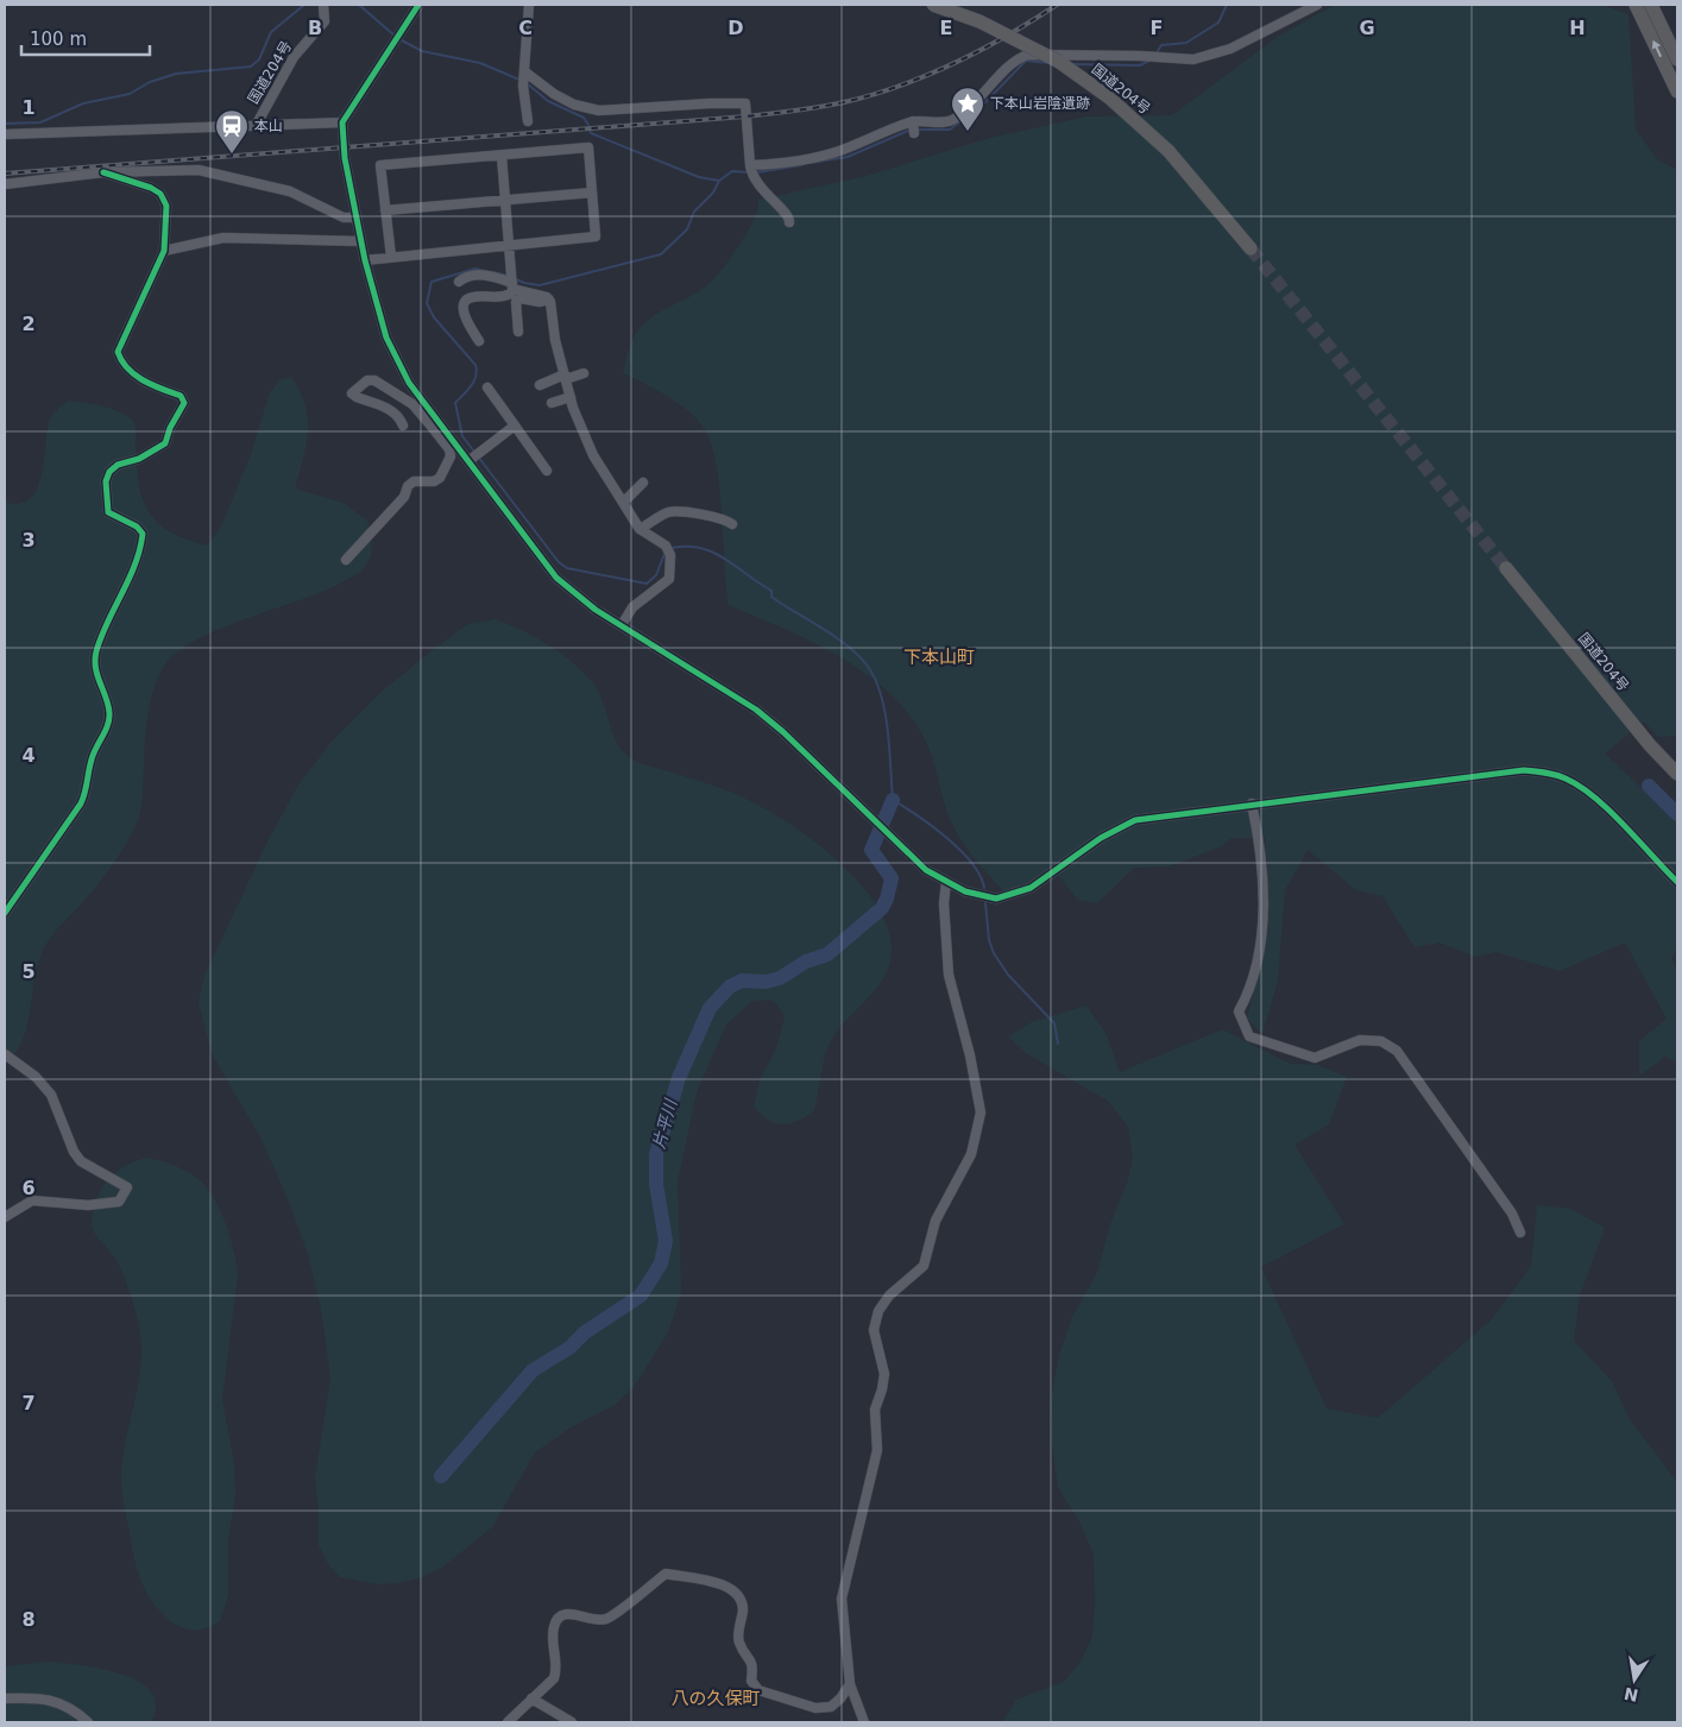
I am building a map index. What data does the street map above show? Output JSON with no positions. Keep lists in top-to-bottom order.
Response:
{
  "streets": {
    "highway": ["国道204号"]
  },
  "districts": ["下本山町", "八の久保町"],
  "water": ["片平川"],
  "places": {
    "place": ["下本山岩陰遺跡"],
    "station": ["本山"]
  },
  "scale_bar": "100 m",
  "north": "bottom",
  "grid": {
    "columns": [
      "B",
      "C",
      "D",
      "E",
      "F",
      "G",
      "H"
    ],
    "rows": [
      "1",
      "2",
      "3",
      "4",
      "5",
      "6",
      "7",
      "8"
    ]
  }
}
